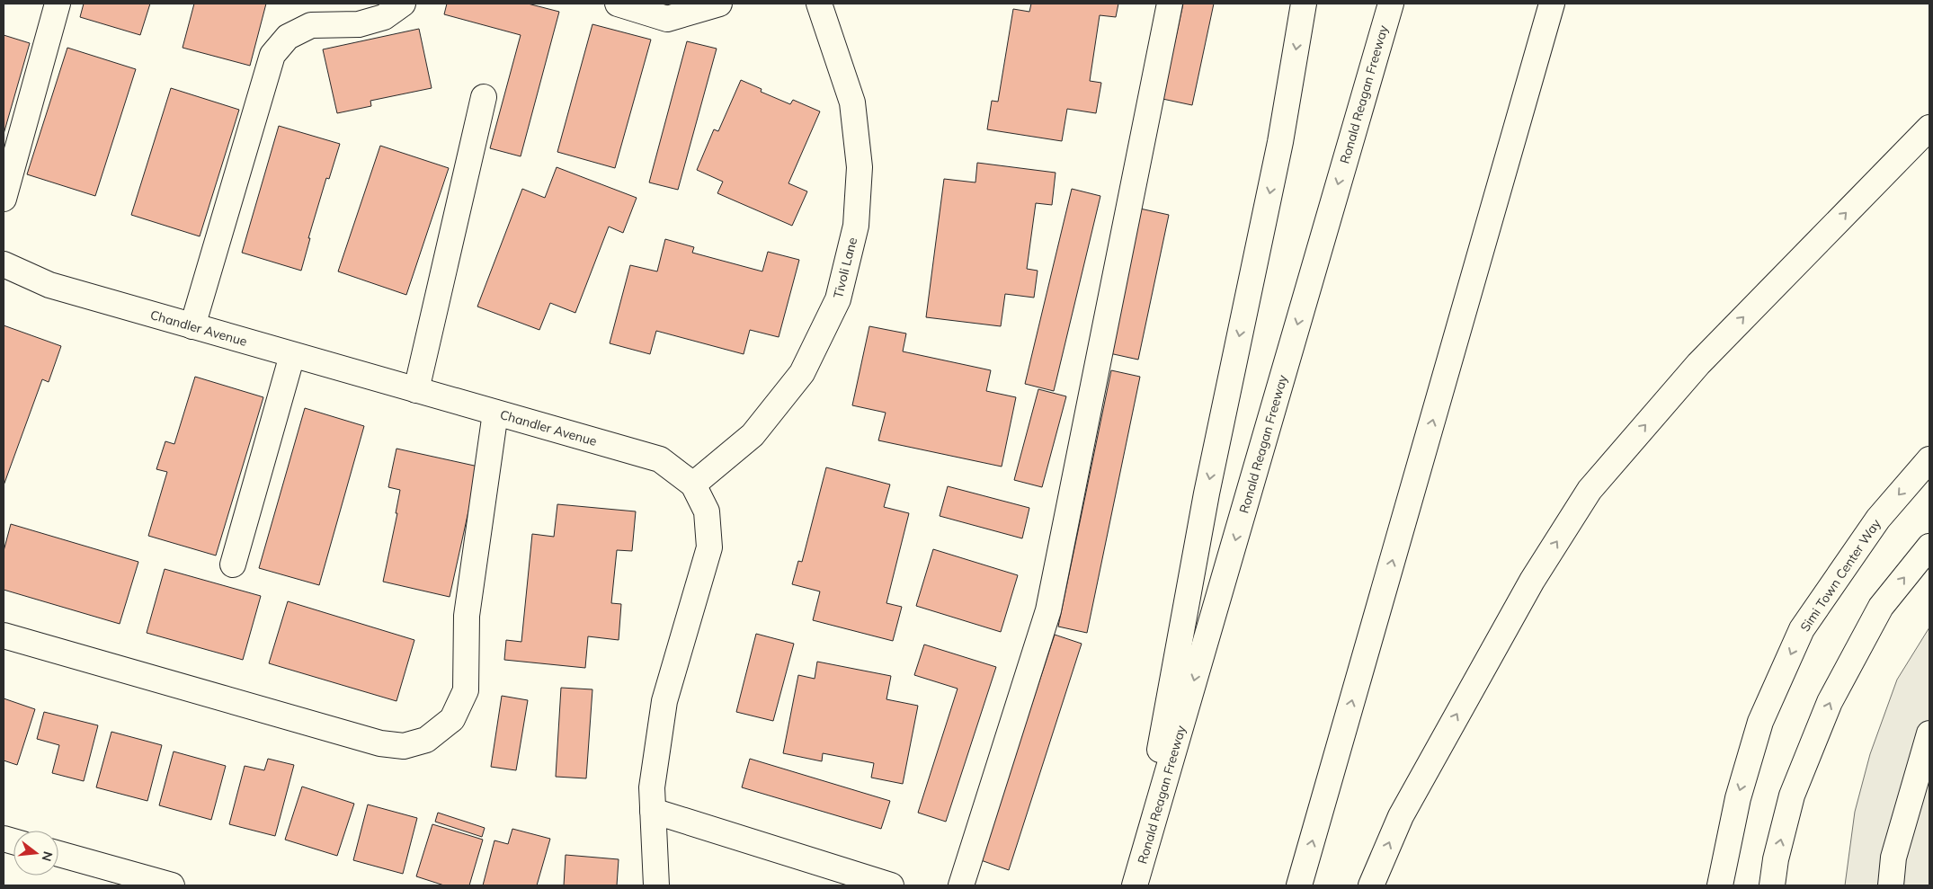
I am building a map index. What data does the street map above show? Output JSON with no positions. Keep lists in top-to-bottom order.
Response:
{
  "streets": {
    "main road": [
      "Ronald Reagan Freeway",
      "Tivoli Lane",
      "Chandler Avenue",
      "Simi Town Center Way"
    ]
  },
  "crossings": [
    ["Tivoli Lane", "Chandler Avenue"]
  ],
  "north": "right"
}
